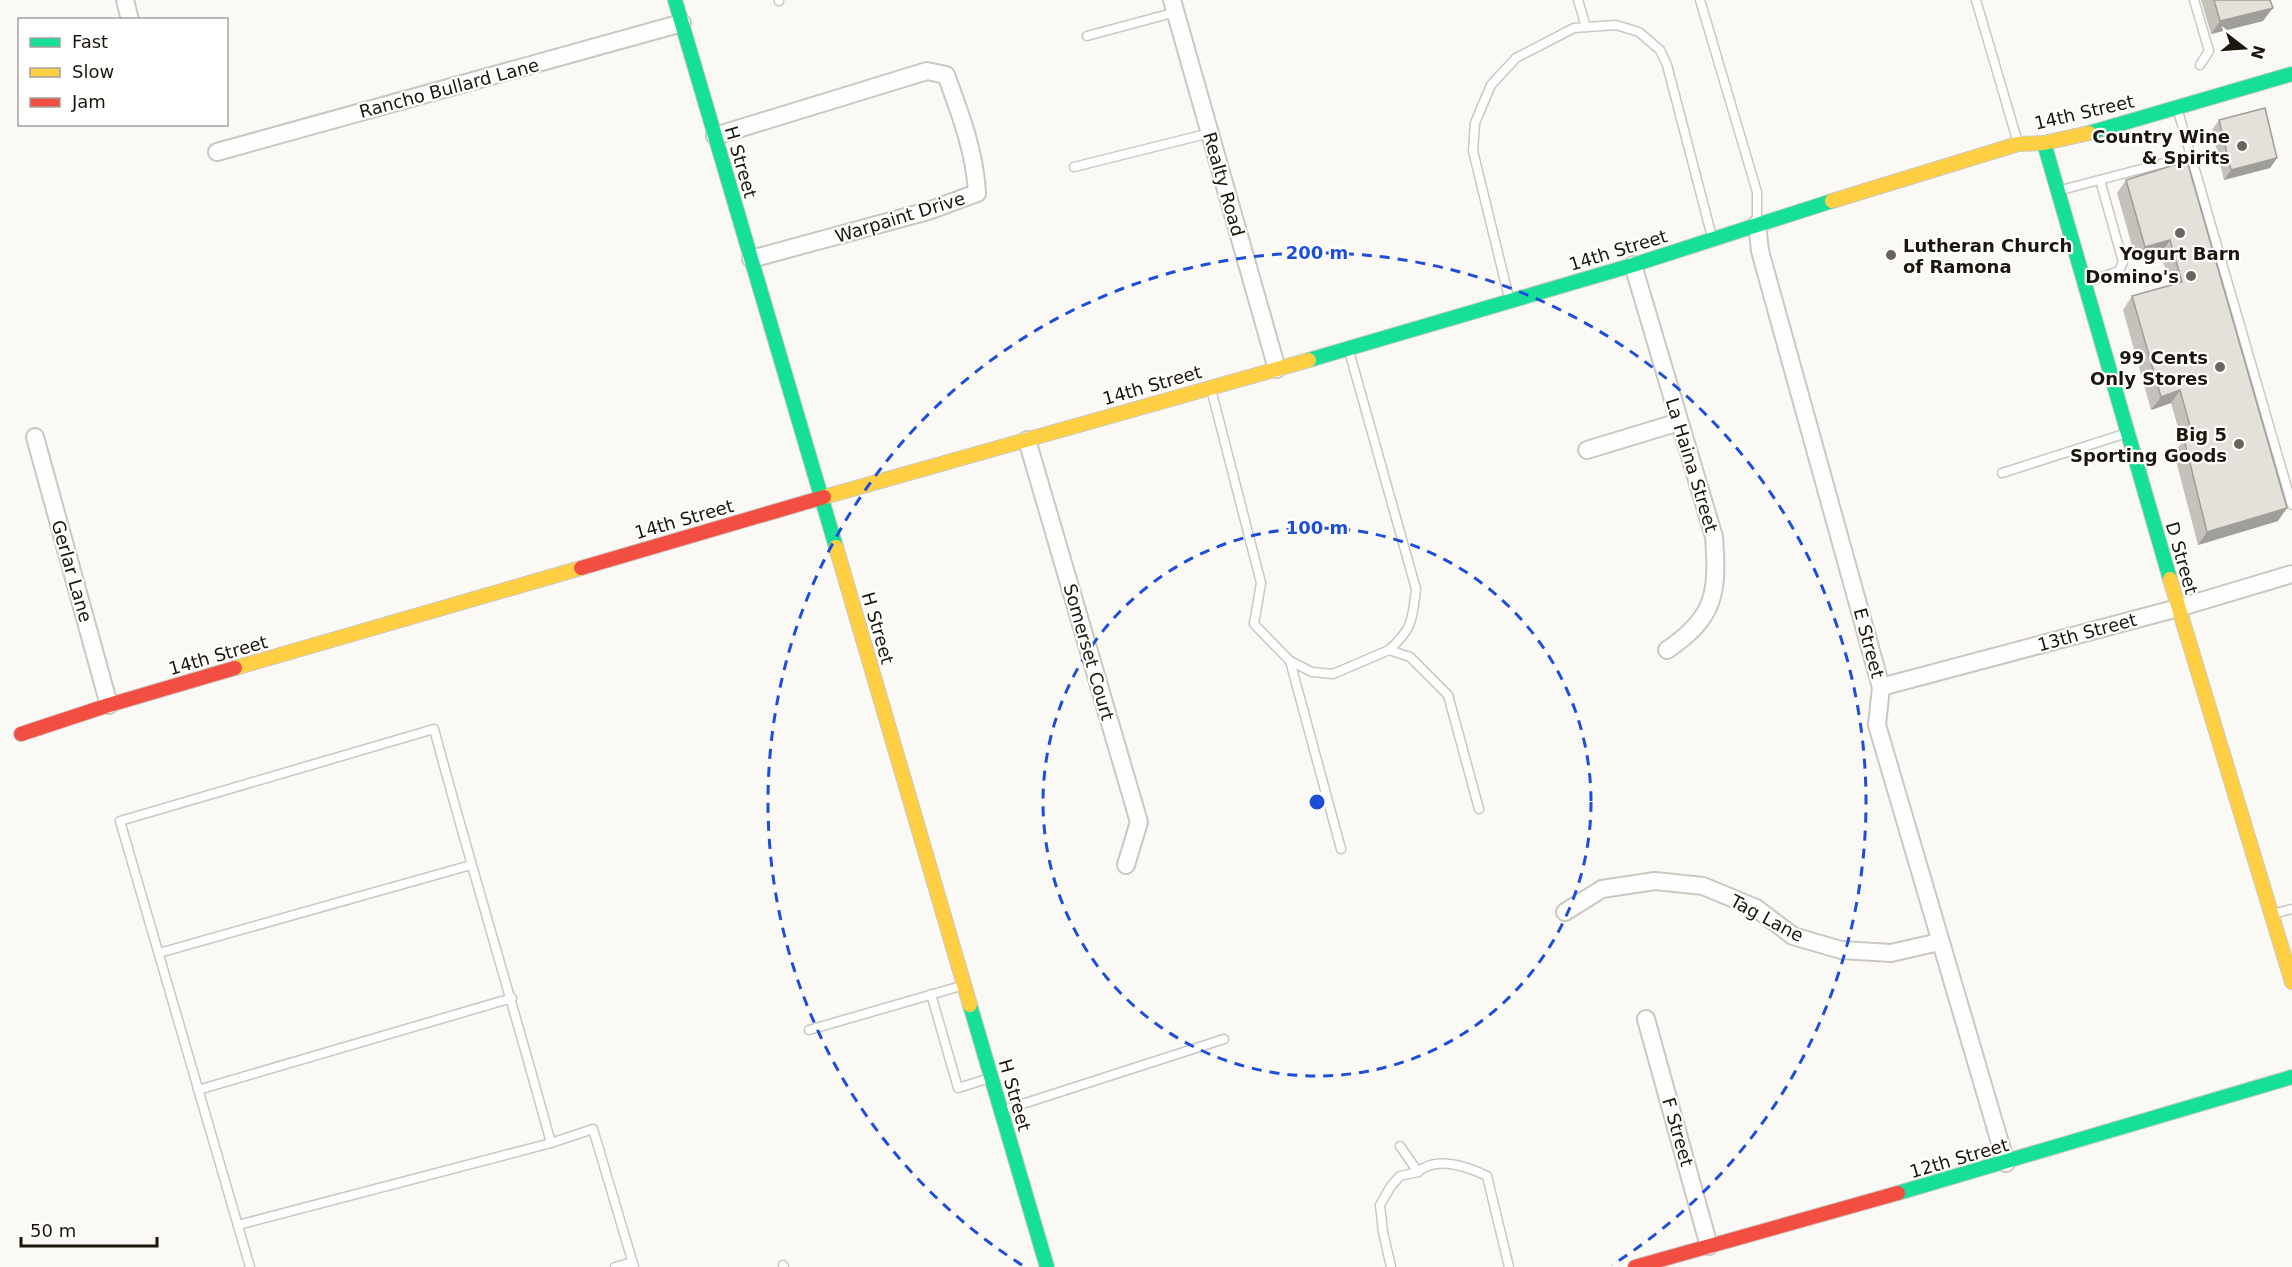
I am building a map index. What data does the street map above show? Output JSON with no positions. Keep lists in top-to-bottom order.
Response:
{
  "streets": {
    "street": [
      "Rancho Bullard Lane",
      "14th Street",
      "H Street",
      "Realty Road",
      "Warpaint Drive",
      "La Haina Street",
      "D Street",
      "Gerlar Lane",
      "13th Street",
      "E Street",
      "Somerset Court",
      "Tag Lane",
      "F Street",
      "12th Street"
    ]
  },
  "crossings": [
    ["Rancho Bullard Lane", "H Street"],
    ["14th Street", "H Street"],
    ["14th Street", "Realty Road"],
    ["14th Street", "La Haina Street"],
    ["14th Street", "D Street"],
    ["14th Street", "Gerlar Lane"],
    ["14th Street", "E Street"],
    ["14th Street", "Somerset Court"],
    ["H Street", "Warpaint Drive"],
    ["D Street", "13th Street"],
    ["13th Street", "E Street"],
    ["E Street", "Tag Lane"],
    ["E Street", "12th Street"],
    ["F Street", "12th Street"]
  ],
  "places": [
    "Country Wine & Spirits",
    "Yogurt Barn",
    "Lutheran Church of Ramona",
    "Domino's",
    "99 Cents Only Stores",
    "Big 5 Sporting Goods"
  ],
  "legend": ["Fast", "Slow", "Jam"],
  "scale_bar": "50 m",
  "north": "right",
  "rings": ["200 m", "100 m"]
}
